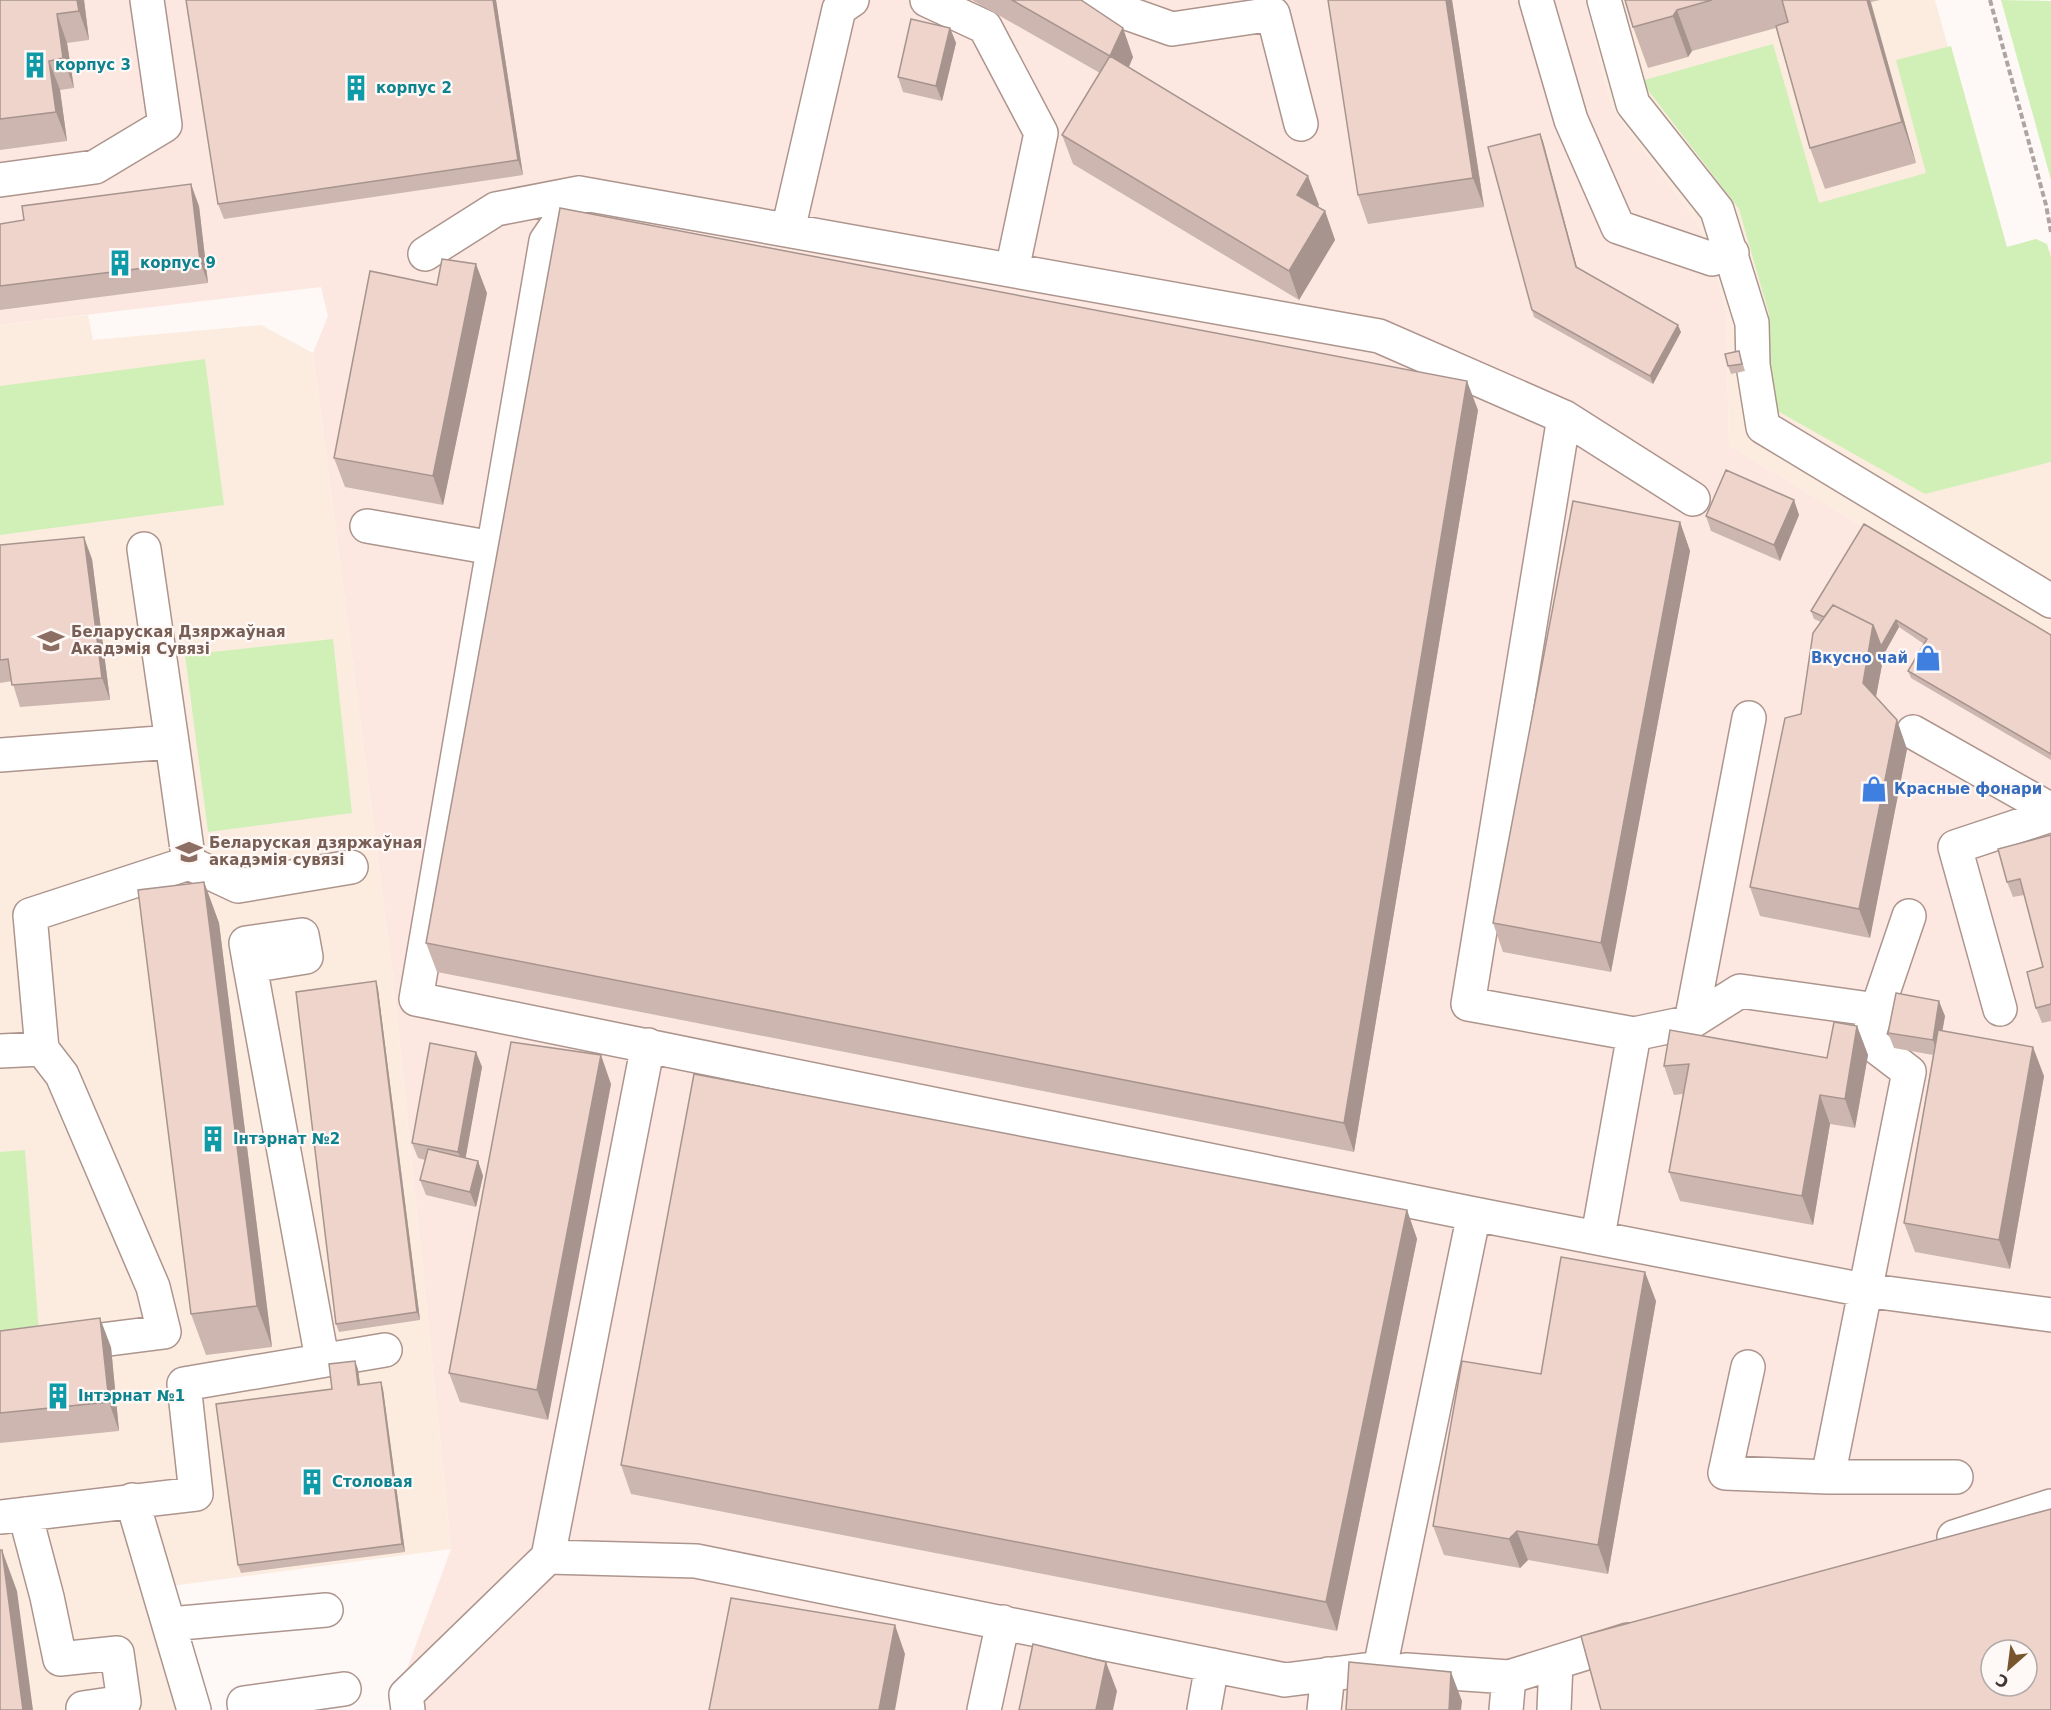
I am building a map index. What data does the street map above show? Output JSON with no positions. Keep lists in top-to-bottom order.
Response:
{
  "places": {
    "building": [
      "корпус 3",
      "корпус 2",
      "корпус 9",
      "Інтэрнат №2",
      "Інтэрнат №1",
      "Столовая"
    ],
    "school or university": ["Беларуская Дзяржаўная Акадэмія Сувязі", "Беларуская дзяржаўная акадэмія сувязі"],
    "shop": ["Вкусно чай", "Красные фонари"]
  },
  "north": "bottom left"
}
